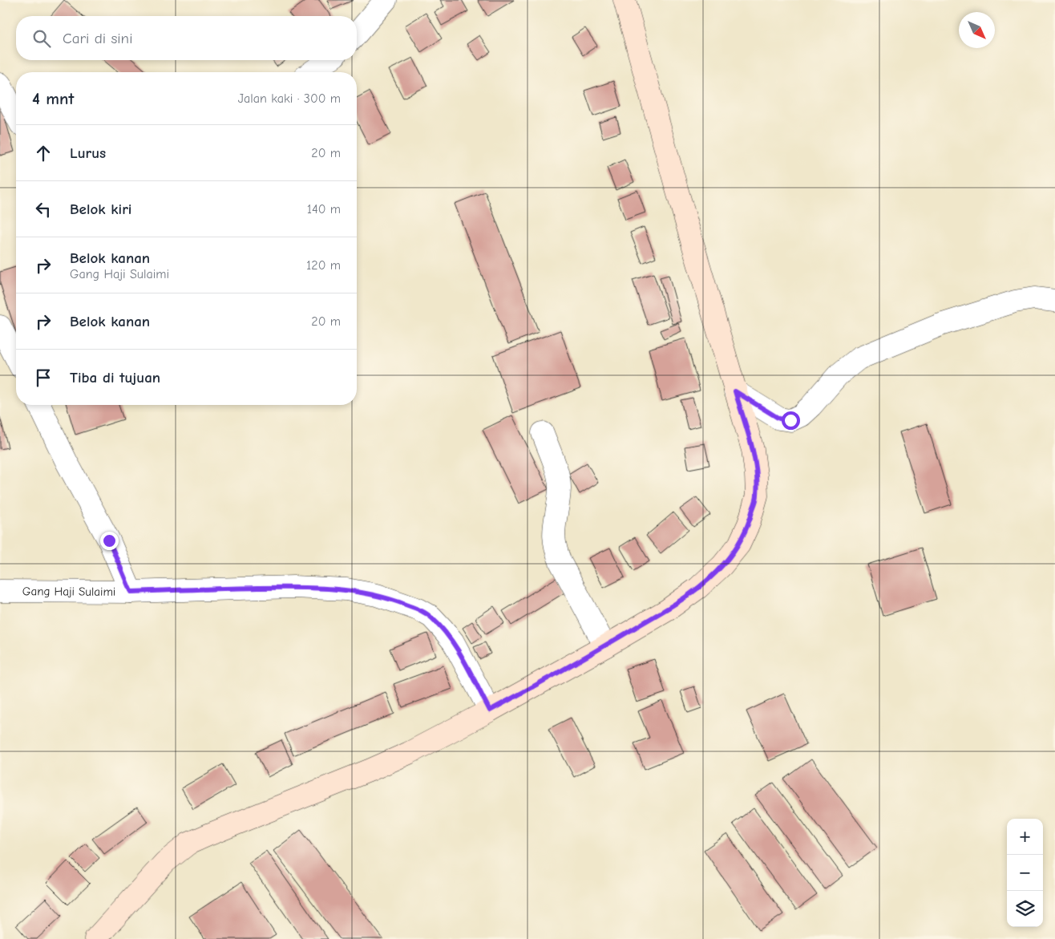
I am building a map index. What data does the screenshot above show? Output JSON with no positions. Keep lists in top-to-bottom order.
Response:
{
  "streets": {
    "street": ["Gang Haji Sulaimi"]
  },
  "north": "bottom right",
  "page": {
    "search": "Cari di sini",
    "heading": ["4 mnt", "Jalan kaki · 300 m"],
    "list": [
      ["Lurus", "20 m"],
      ["Belok kiri", "140 m"],
      ["Belok kanan", "Gang Haji Sulaimi", "120 m"],
      ["Belok kanan", "20 m"],
      "Tiba di tujuan"
    ],
    "map_buttons": ["+", "−"]
  }
}
